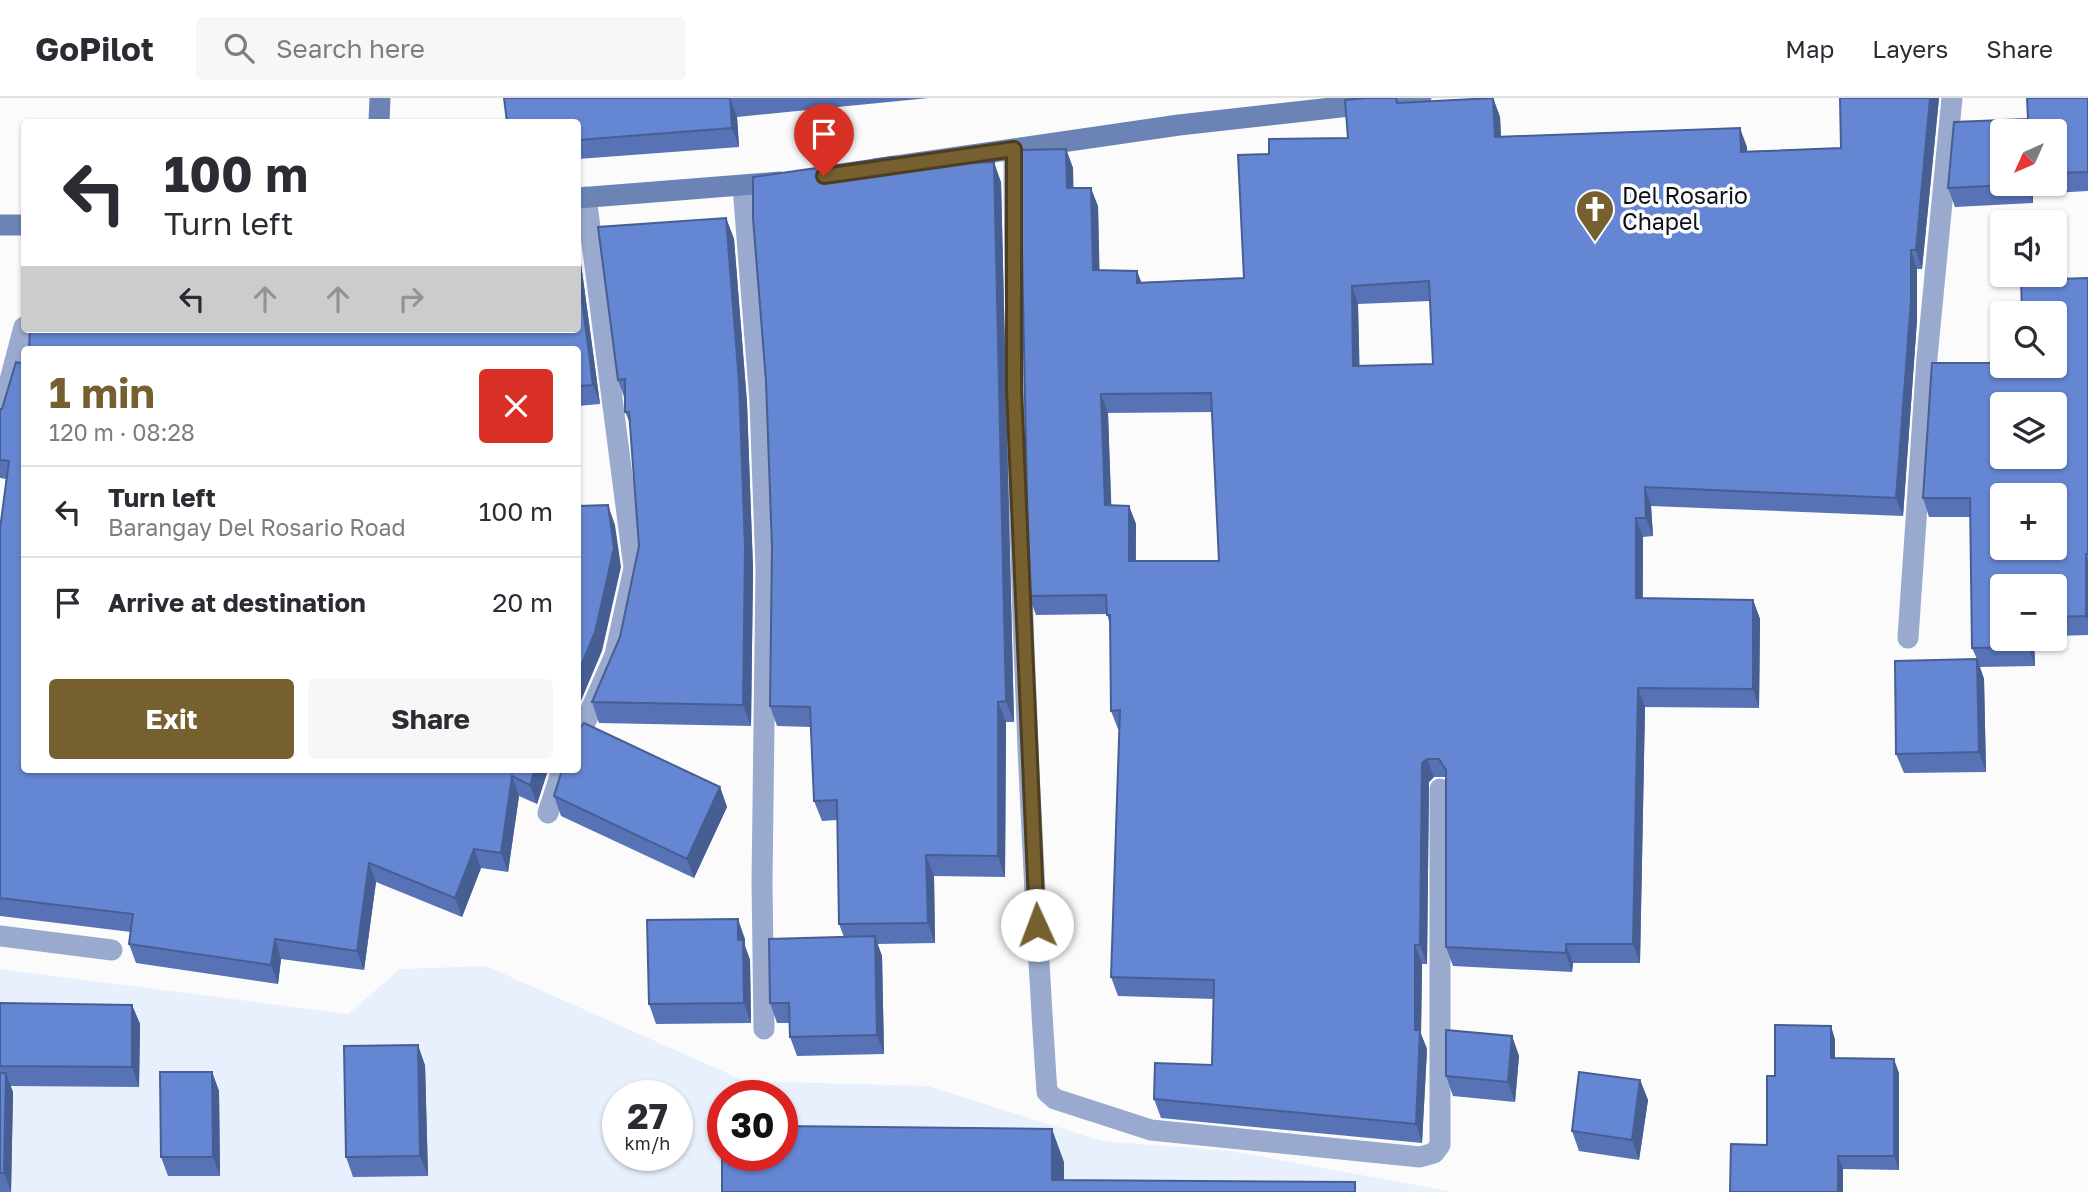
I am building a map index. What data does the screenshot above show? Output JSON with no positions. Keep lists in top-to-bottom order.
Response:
{
  "places": {
    "church": ["Del Rosario Chapel"]
  },
  "north": "bottom left",
  "page": {
    "header": "GoPilot",
    "search": "Search here",
    "nav": ["Map", "Layers", "Share"],
    "map_buttons": ["+", "−"],
    "turn": ["100 m", "Turn left"],
    "heading": ["1 min", "120 m · 08:28"],
    "list": [
      {
        "name": "Turn left",
        "note": "Barangay Del Rosario Road",
        "value": "100 m"
      },
      {
        "name": "Arrive at destination",
        "value": "20 m"
      }
    ],
    "buttons": ["Exit", "Share"],
    "speed": "27 km/h",
    "limit": "30"
  }
}
